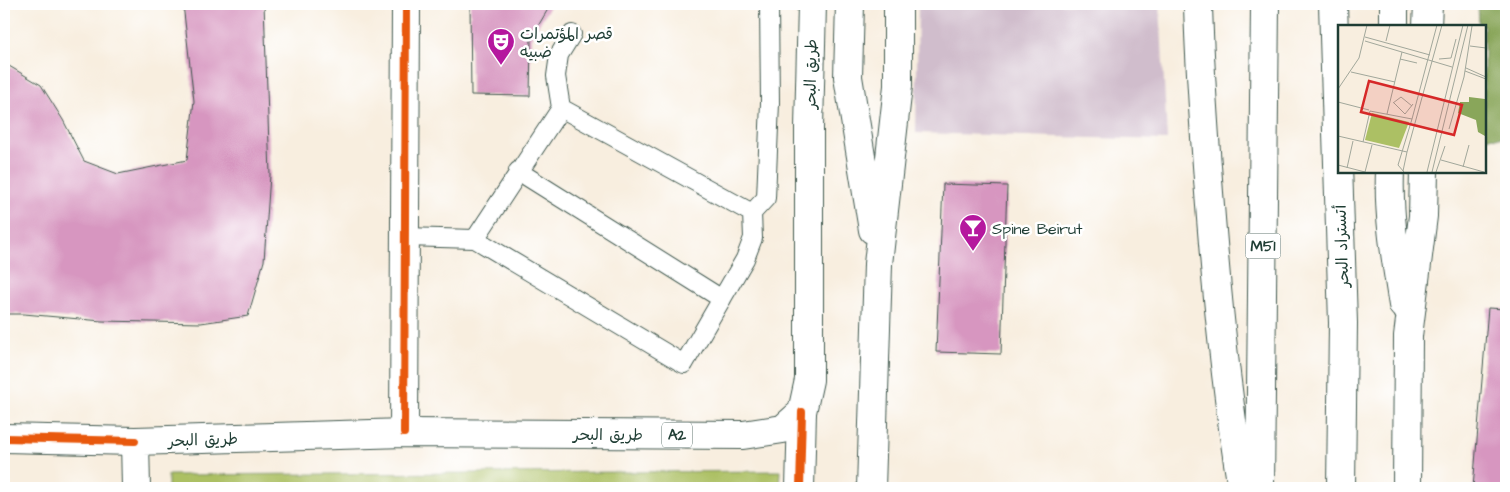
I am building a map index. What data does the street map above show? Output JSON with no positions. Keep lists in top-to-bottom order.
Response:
{
  "streets": {
    "main road": [
      "طريق البحر",
      "M51",
      "أتستراد البحر",
      "A2"
    ]
  },
  "places": {
    "theatre": ["قصر المؤتمرات ضبيه"],
    "bar": ["Spine Beirut"]
  }
}
